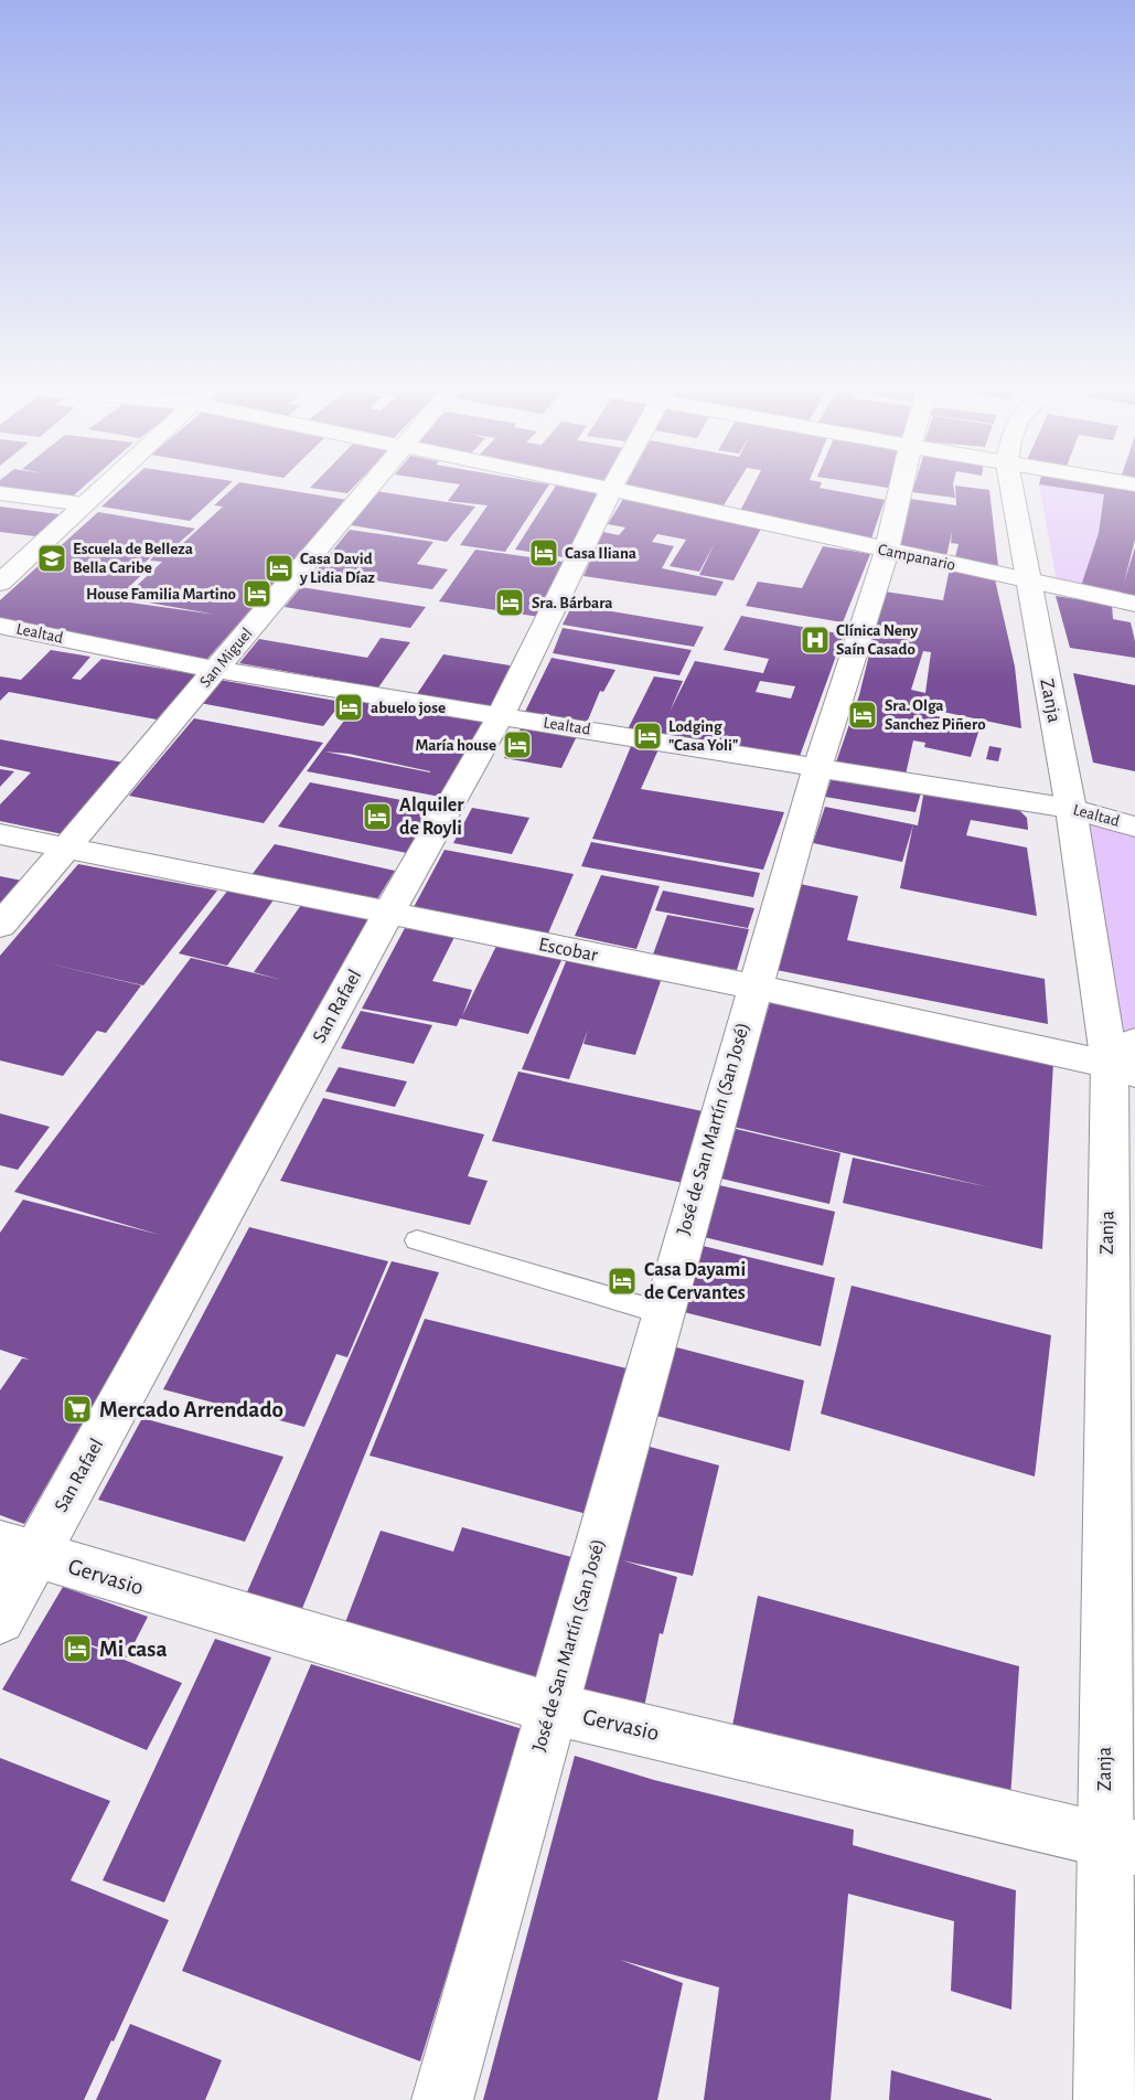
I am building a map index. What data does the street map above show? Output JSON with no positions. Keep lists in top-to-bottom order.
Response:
{
  "streets": {
    "street": [
      "Campanario",
      "Lealtad",
      "San Miguel",
      "Zanja",
      "Escobar",
      "San Rafael",
      "José de San Martín (San José)",
      "Gervasio"
    ]
  },
  "crossings": [
    ["Campanario", "Zanja"],
    ["Campanario", "San Rafael"],
    ["Campanario", "José de San Martín (San José)"],
    ["Lealtad", "San Miguel"],
    ["Lealtad", "Zanja"],
    ["Lealtad", "San Rafael"],
    ["Lealtad", "José de San Martín (San José)"],
    ["San Miguel", "Escobar"],
    ["Zanja", "Escobar"],
    ["Zanja", "Gervasio"],
    ["Escobar", "San Rafael"],
    ["Escobar", "José de San Martín (San José)"],
    ["San Rafael", "Gervasio"],
    ["José de San Martín (San José)", "Gervasio"]
  ],
  "places": {
    "hotel": [
      "Casa Iliana",
      "Casa David y Lidia Díaz",
      "House Familia Martino",
      "Sra. Bárbara",
      "abuelo jose",
      "Sra. Olga Sanchez Piñero",
      "Lodging \"Casa Yoli\"",
      "María house",
      "Alquiler de Royli",
      "Casa Dayami de Cervantes",
      "Mi casa"
    ],
    "school or university": ["Escuela de Belleza Bella Caribe"],
    "hospital": ["Clínica Neny Saín Casado"],
    "supermarket": ["Mercado Arrendado"]
  }
}
